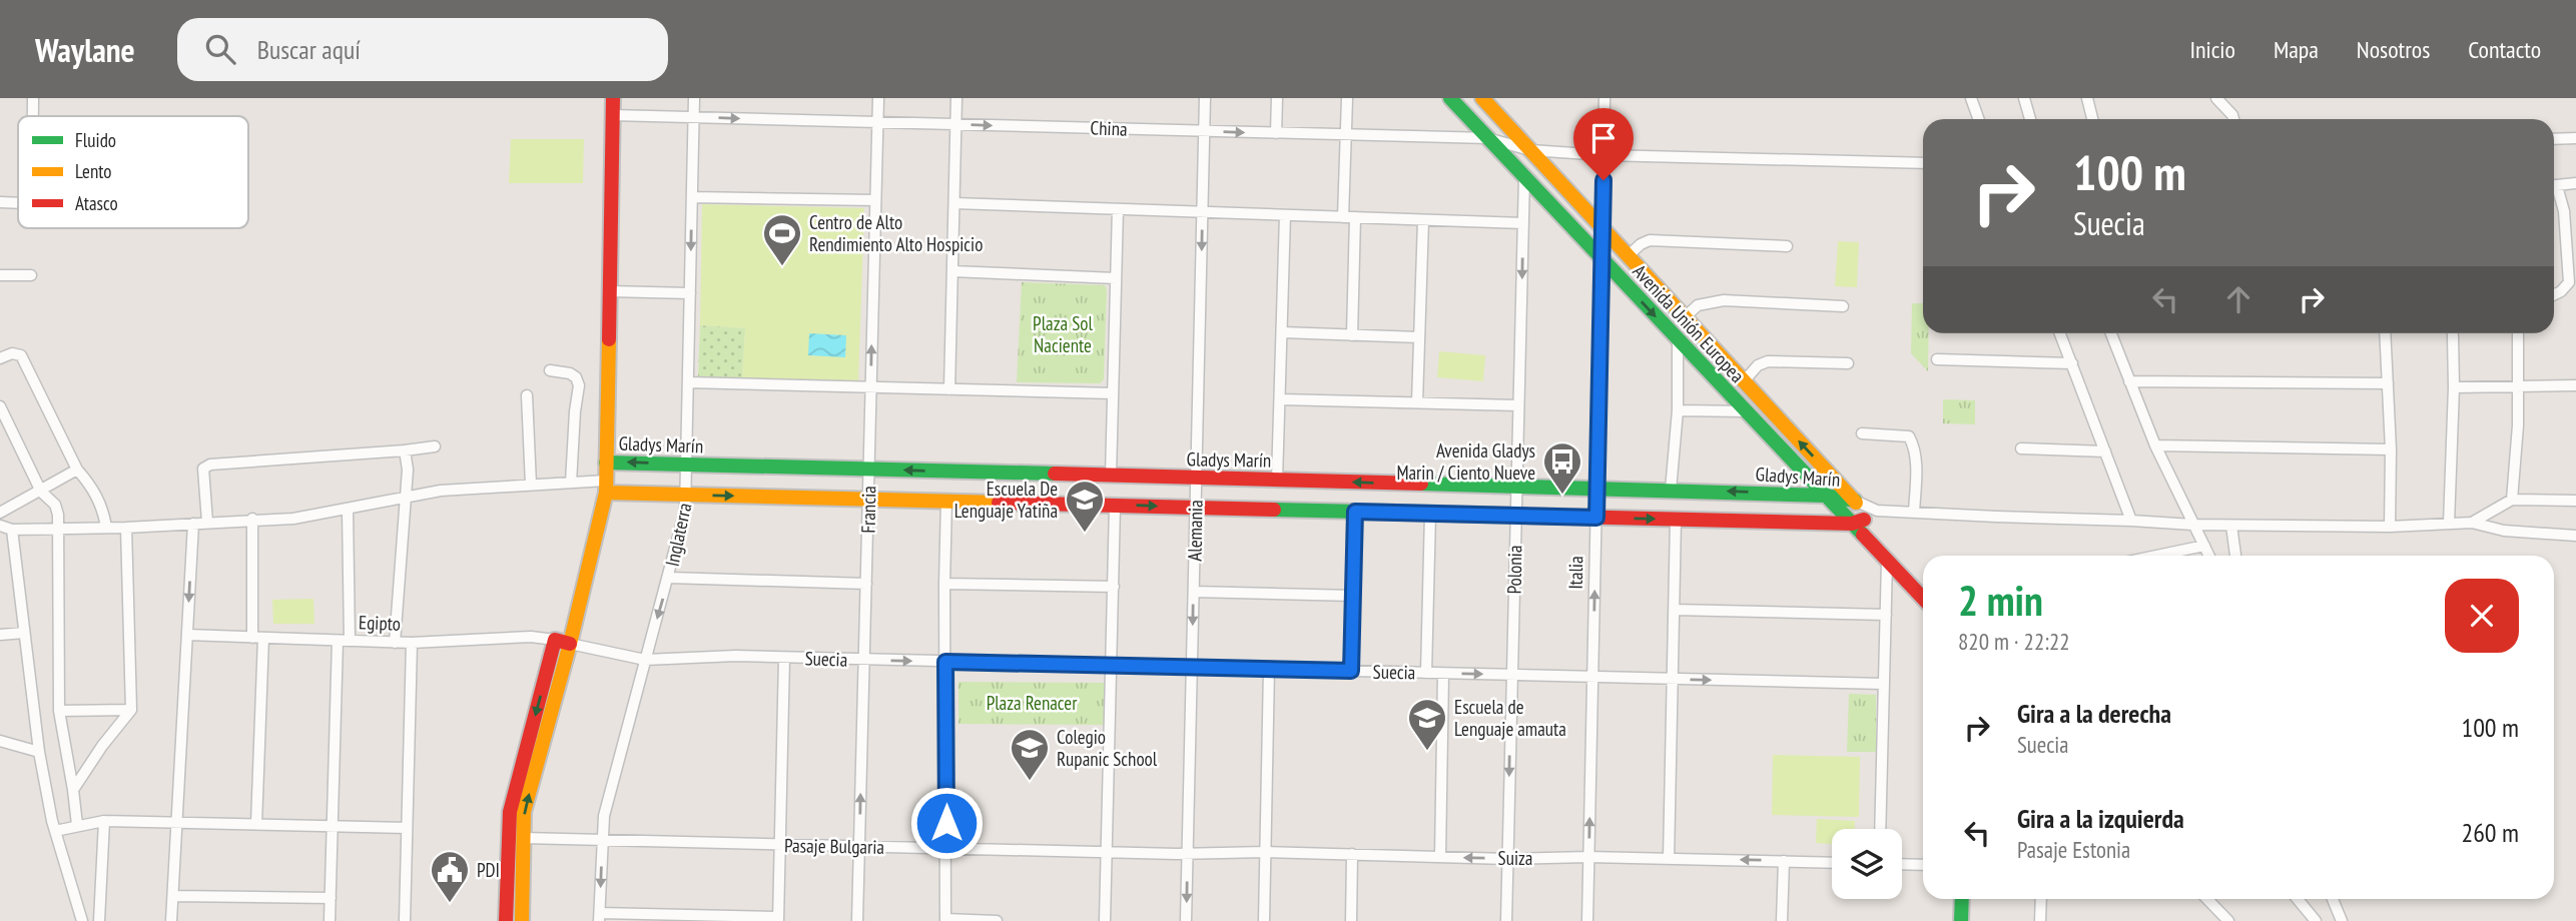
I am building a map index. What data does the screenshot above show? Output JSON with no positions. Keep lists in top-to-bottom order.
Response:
{
  "streets": {
    "street": [
      "China",
      "Avenida Unión Europea",
      "Gladys Marín",
      "Francia",
      "Alemania",
      "Inglaterra",
      "Polonia",
      "Italia",
      "Egipto",
      "Suecia",
      "Pasaje Bulgaria",
      "Suiza"
    ]
  },
  "crossings": [
    ["China", "Avenida Unión Europea"],
    ["China", "Francia"],
    ["China", "Alemania"],
    ["China", "Inglaterra"],
    ["China", "Italia"],
    ["Avenida Unión Europea", "Gladys Marín"],
    ["Avenida Unión Europea", "Polonia"],
    ["Avenida Unión Europea", "Italia"],
    ["Gladys Marín", "Francia"],
    ["Gladys Marín", "Alemania"],
    ["Gladys Marín", "Inglaterra"],
    ["Gladys Marín", "Polonia"],
    ["Gladys Marín", "Italia"],
    ["Francia", "Suecia"],
    ["Francia", "Pasaje Bulgaria"],
    ["Alemania", "Suecia"],
    ["Alemania", "Pasaje Bulgaria"],
    ["Alemania", "Suiza"],
    ["Inglaterra", "Suecia"],
    ["Inglaterra", "Pasaje Bulgaria"],
    ["Polonia", "Suecia"],
    ["Polonia", "Suiza"],
    ["Italia", "Suecia"],
    ["Italia", "Suiza"],
    ["Egipto", "Suecia"],
    ["Pasaje Bulgaria", "Suiza"]
  ],
  "parks": ["Plaza Sol Naciente", "Plaza Renacer"],
  "places": {
    "sports": ["Centro de Alto Rendimiento Alto Hospicio"],
    "bus stop": ["Avenida Gladys Marin / Ciento Nueve"],
    "school or university": ["Escuela De Lenguaje Yatiña", "Escuela de Lenguaje amauta", "Colegio Rupanic School"],
    "public building": ["PDI"]
  },
  "legend": ["Fluido", "Lento", "Atasco"],
  "page": {
    "header": "Waylane",
    "search": "Buscar aquí",
    "nav": [
      "Inicio",
      "Mapa",
      "Nosotros",
      "Contacto"
    ],
    "turn": ["100 m", "Suecia"],
    "heading": ["2 min", "820 m · 22:22"],
    "list": [
      {
        "name": "Gira a la derecha",
        "note": "Suecia",
        "value": "100 m"
      },
      {
        "name": "Gira a la izquierda",
        "note": "Pasaje Estonia",
        "value": "260 m"
      }
    ]
  }
}
